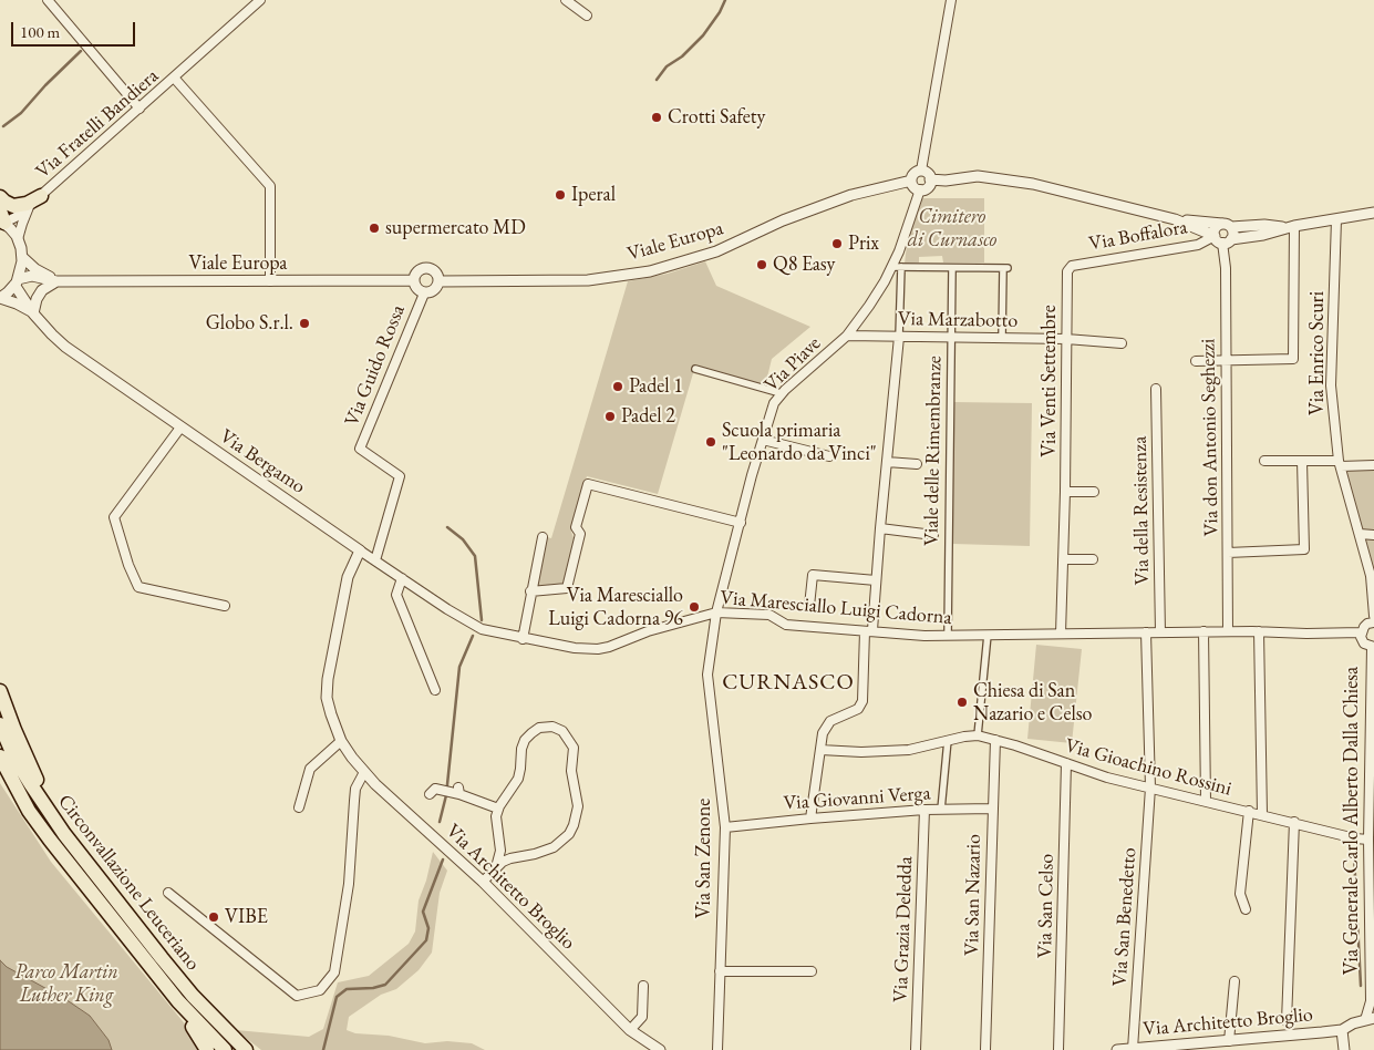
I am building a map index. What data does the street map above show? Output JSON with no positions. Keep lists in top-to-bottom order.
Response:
{
  "streets": {
    "highway": ["Circonvallazione Leuceriano"],
    "street": [
      "Via Fratelli Bandiera",
      "Via Boffalora",
      "Viale Europa",
      "Via Marzabotto",
      "Via Enrico Scuri",
      "Via Piave",
      "Via Guido Rossa",
      "Via Venti Settembre",
      "Via don Antonio Seghezzi",
      "Viale delle Rimembranze",
      "Via Bergamo",
      "Via della Resistenza",
      "Via Maresciallo Luigi Cadorna",
      "Via Gioachino Rossini",
      "Via Giovanni Verga",
      "Via Generale Carlo Alberto Dalla Chiesa",
      "Via San Zenone",
      "Via Architetto Broglio",
      "Via San Nazario",
      "Via San Celso",
      "Via San Benedetto",
      "Via Grazia Deledda"
    ]
  },
  "crossings": [
    ["Via Boffalora", "Via Venti Settembre"],
    ["Via Boffalora", "Via don Antonio Seghezzi"],
    ["Viale Europa", "Via Piave"],
    ["Viale Europa", "Via Guido Rossa"],
    ["Viale Europa", "Via Bergamo"],
    ["Via Marzabotto", "Via Piave"],
    ["Via Marzabotto", "Via Venti Settembre"],
    ["Via Marzabotto", "Viale delle Rimembranze"],
    ["Via Piave", "Via Maresciallo Luigi Cadorna"],
    ["Via Piave", "Via San Zenone"],
    ["Via Guido Rossa", "Via Bergamo"],
    ["Via Venti Settembre", "Via Maresciallo Luigi Cadorna"],
    ["Via don Antonio Seghezzi", "Via Maresciallo Luigi Cadorna"],
    ["Viale delle Rimembranze", "Via Maresciallo Luigi Cadorna"],
    ["Via Bergamo", "Via Maresciallo Luigi Cadorna"],
    ["Via Bergamo", "Via Architetto Broglio"],
    ["Via della Resistenza", "Via Maresciallo Luigi Cadorna"],
    ["Via Maresciallo Luigi Cadorna", "Via San Zenone"],
    ["Via Maresciallo Luigi Cadorna", "Via San Benedetto"],
    ["Via Gioachino Rossini", "Via Generale Carlo Alberto Dalla Chiesa"],
    ["Via Gioachino Rossini", "Via San Nazario"],
    ["Via Gioachino Rossini", "Via San Celso"],
    ["Via Gioachino Rossini", "Via San Benedetto"],
    ["Via Giovanni Verga", "Via San Zenone"],
    ["Via Giovanni Verga", "Via San Nazario"],
    ["Via Giovanni Verga", "Via Grazia Deledda"],
    ["Via Generale Carlo Alberto Dalla Chiesa", "Via Architetto Broglio"],
    ["Via Architetto Broglio", "Via San Benedetto"]
  ],
  "districts": ["CURNASCO"],
  "parks": ["Cimitero di Curnasco", "Parco Martin Luther King"],
  "places": [
    "Crotti Safety",
    "Iperal",
    "supermercato MD",
    "Prix",
    "Q8 Easy",
    "Globo S.r.l.",
    "Padel 1",
    "Padel 2",
    "Scuola primaria \"Leonardo da Vinci\"",
    "Via Maresciallo Luigi Cadorna 96",
    "Chiesa di San Nazario e Celso",
    "VIBE"
  ],
  "scale_bar": "100 m"
}
